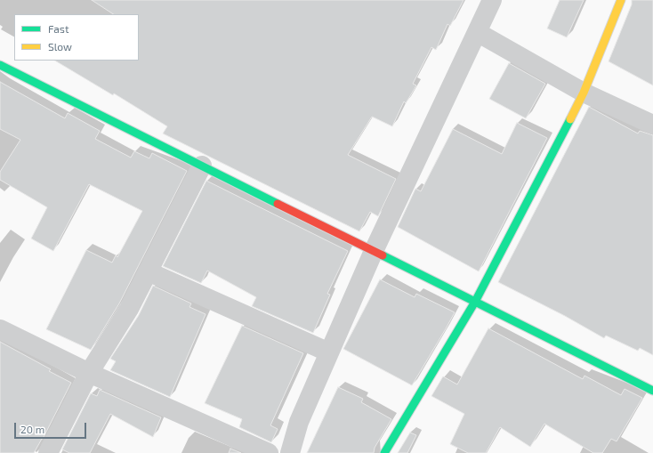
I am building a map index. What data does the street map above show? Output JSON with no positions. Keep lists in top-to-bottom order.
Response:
{
  "legend": ["Fast", "Slow"],
  "scale_bar": "20 m"
}
